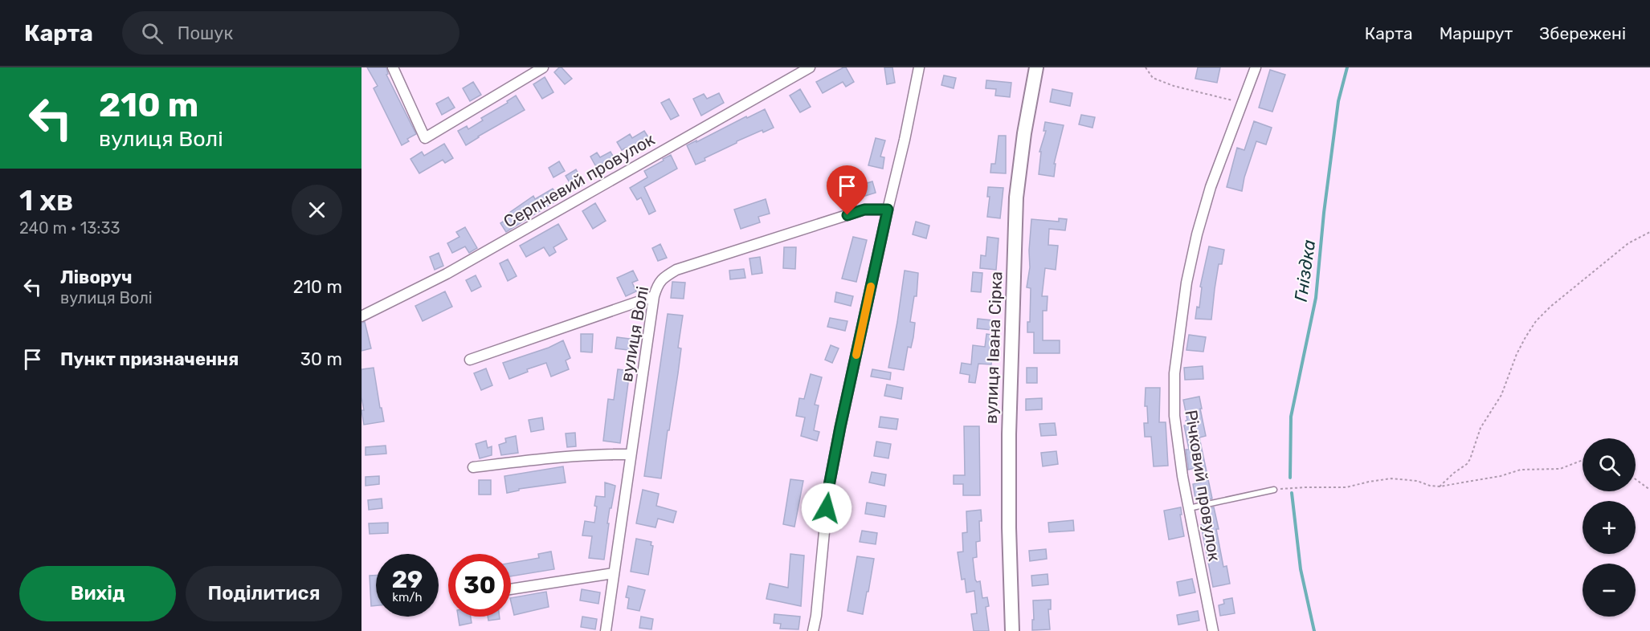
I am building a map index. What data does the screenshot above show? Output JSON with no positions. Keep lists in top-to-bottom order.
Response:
{
  "streets": {
    "street": [
      "Серпневий провулок",
      "вулиця Волі",
      "вулиця Івана Сірка",
      "Річковий провулок"
    ]
  },
  "water": ["Гніздка"],
  "page": {
    "header": "Карта",
    "search": "Пошук",
    "nav": ["Карта", "Маршрут", "Збережені"],
    "turn": ["210 m", "вулиця Волі"],
    "heading": ["1 хв", "240 m · 13:33"],
    "list": [
      {
        "name": "Ліворуч",
        "note": "вулиця Волі",
        "value": "210 m"
      },
      {
        "name": "Пункт призначення",
        "value": "30 m"
      }
    ],
    "map_buttons": ["+", "−"],
    "speed": "29 km/h",
    "limit": "30",
    "buttons": ["Вихід", "Поділитися"]
  }
}
